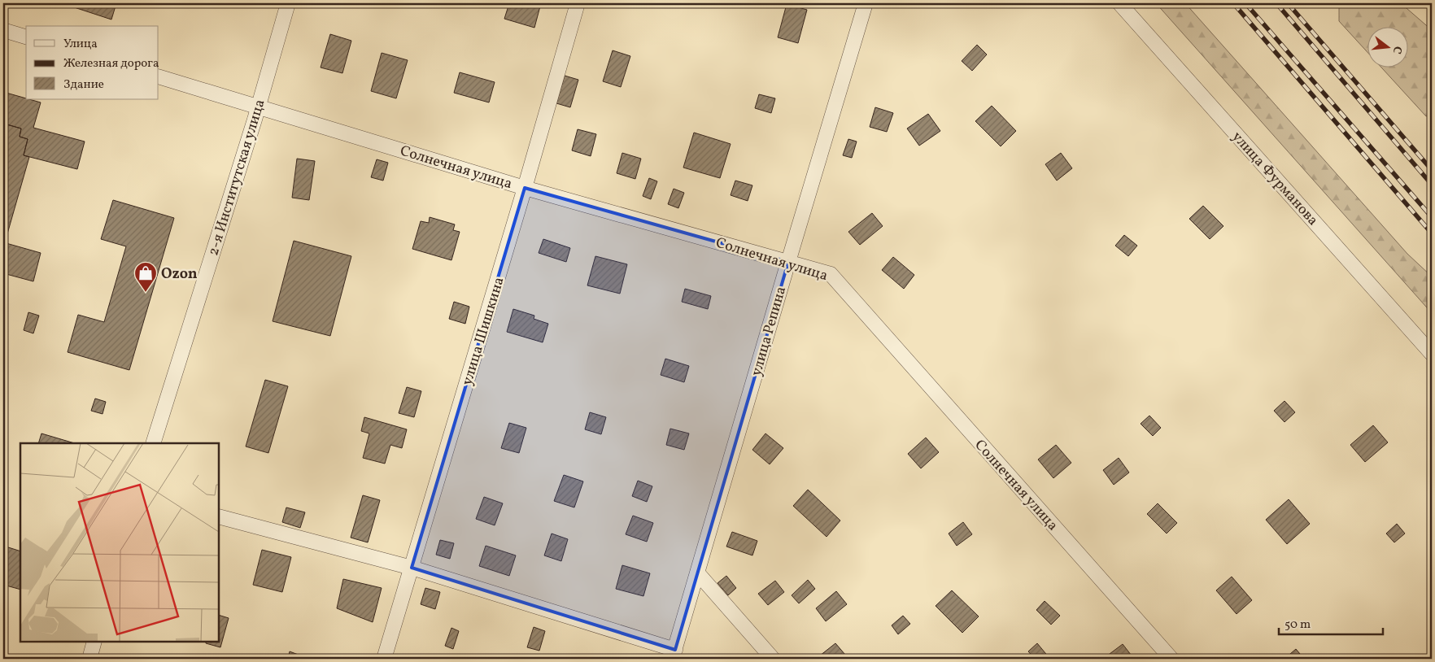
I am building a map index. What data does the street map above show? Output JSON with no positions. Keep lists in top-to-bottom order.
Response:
{
  "streets": {
    "street": [
      "Солнечная улица",
      "2-я Институтская улица",
      "улица Фурманова",
      "улица Шишкина",
      "улица Репина"
    ]
  },
  "crossings": [
    ["Солнечная улица", "2-я Институтская улица"],
    ["Солнечная улица", "улица Шишкина"],
    ["Солнечная улица", "улица Репина"]
  ],
  "places": {
    "shop": ["Ozon"]
  },
  "legend": ["Улица", "Железная дорога", "Здание"],
  "scale_bar": "50 m",
  "north": "right"
}
